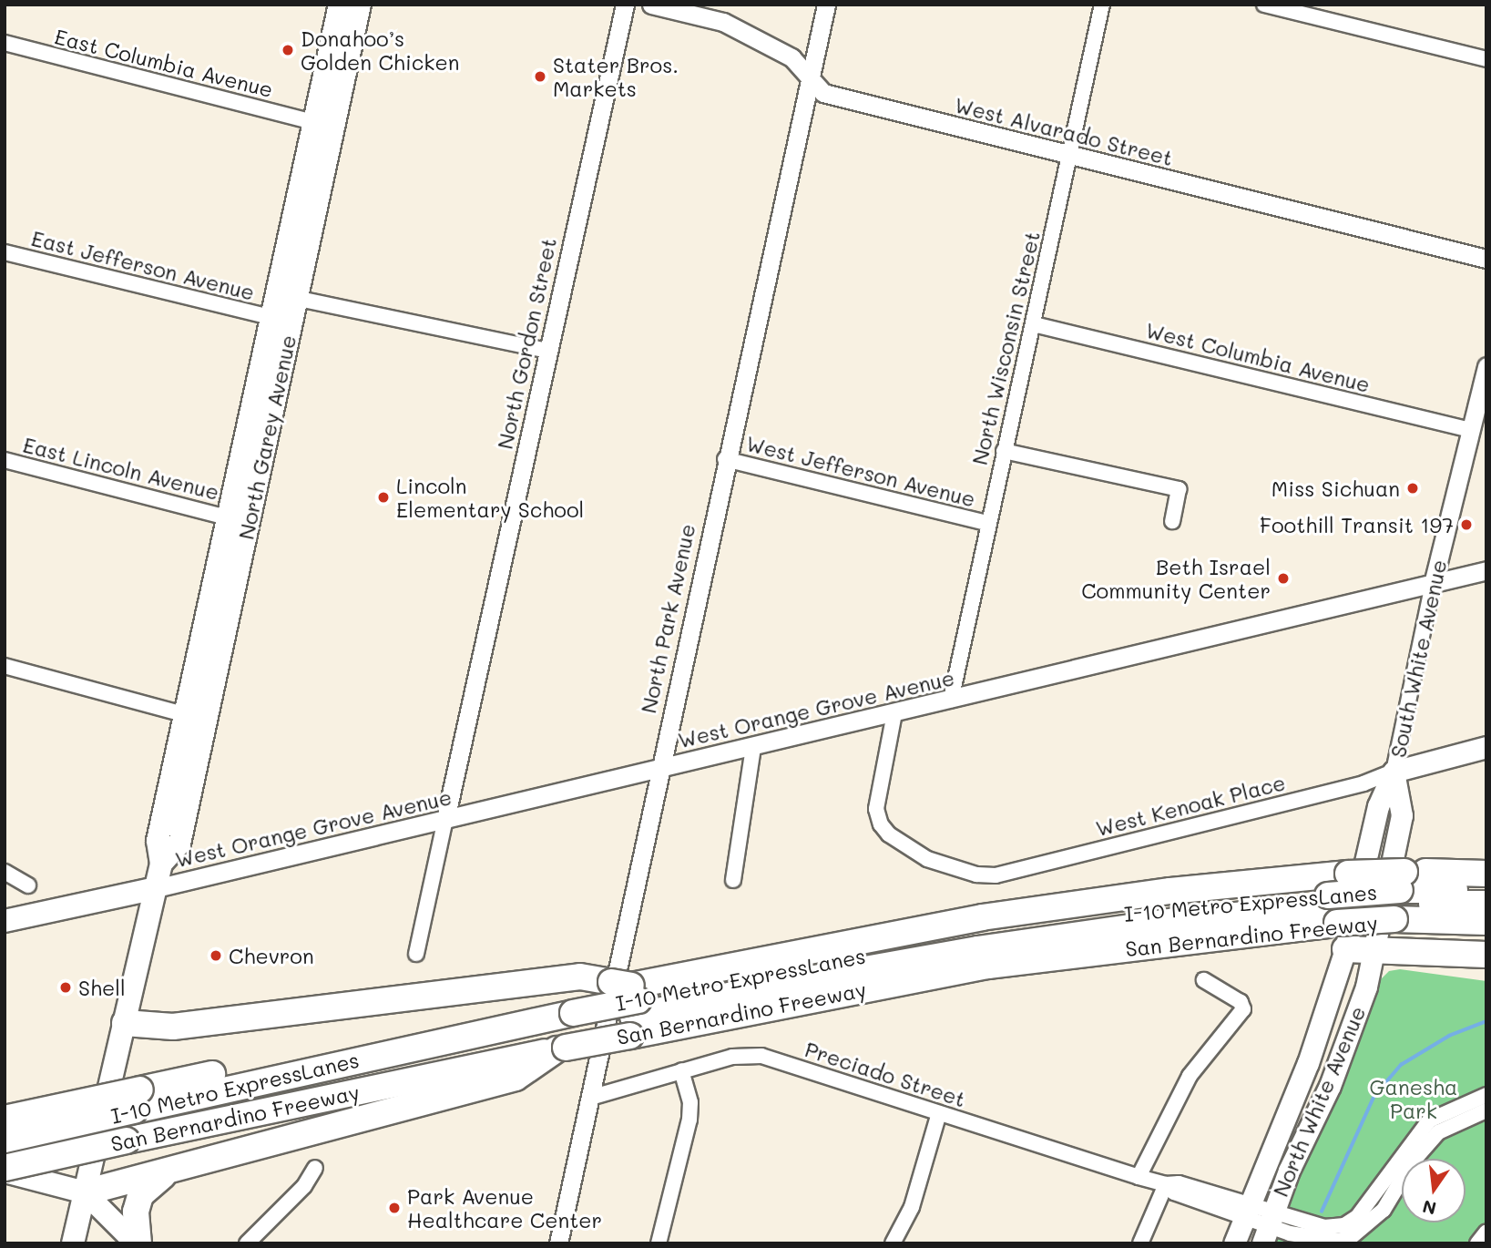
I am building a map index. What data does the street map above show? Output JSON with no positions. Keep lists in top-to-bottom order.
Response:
{
  "streets": {
    "highway": ["I-10 Metro ExpressLanes", "San Bernardino Freeway"],
    "main road": ["North Garey Avenue", "South White Avenue", "North White Avenue"],
    "street": [
      "East Columbia Avenue",
      "West Alvarado Street",
      "East Jefferson Avenue",
      "North Gordon Street",
      "North Wisconsin Street",
      "West Columbia Avenue",
      "East Lincoln Avenue",
      "West Jefferson Avenue",
      "North Park Avenue",
      "West Orange Grove Avenue",
      "West Kenoak Place",
      "Preciado Street"
    ]
  },
  "crossings": [
    ["East Columbia Avenue", "North Garey Avenue"],
    ["West Alvarado Street", "North Wisconsin Street"],
    ["West Alvarado Street", "North Park Avenue"],
    ["East Jefferson Avenue", "North Garey Avenue"],
    ["North Gordon Street", "West Orange Grove Avenue"],
    ["North Wisconsin Street", "West Columbia Avenue"],
    ["North Wisconsin Street", "West Jefferson Avenue"],
    ["North Wisconsin Street", "West Orange Grove Avenue"],
    ["West Columbia Avenue", "South White Avenue"],
    ["North Garey Avenue", "East Lincoln Avenue"],
    ["North Garey Avenue", "West Orange Grove Avenue"],
    ["West Jefferson Avenue", "North Park Avenue"],
    ["North Park Avenue", "West Orange Grove Avenue"],
    ["North Park Avenue", "Preciado Street"],
    ["South White Avenue", "West Orange Grove Avenue"],
    ["South White Avenue", "West Kenoak Place"],
    ["South White Avenue", "Preciado Street"],
    ["South White Avenue", "North White Avenue"],
    ["West Orange Grove Avenue", "West Kenoak Place"],
    ["West Kenoak Place", "North White Avenue"],
    ["I-10 Metro ExpressLanes", "San Bernardino Freeway"],
    ["Preciado Street", "North White Avenue"]
  ],
  "parks": ["Ganesha Park"],
  "places": [
    "Donahoo’s Golden Chicken",
    "Stater Bros. Markets",
    "Miss Sichuan",
    "Lincoln Elementary School",
    "Foothill Transit 197",
    "Beth Israel Community Center",
    "Chevron",
    "Shell",
    "Park Avenue Healthcare Center"
  ],
  "north": "bottom"
}
